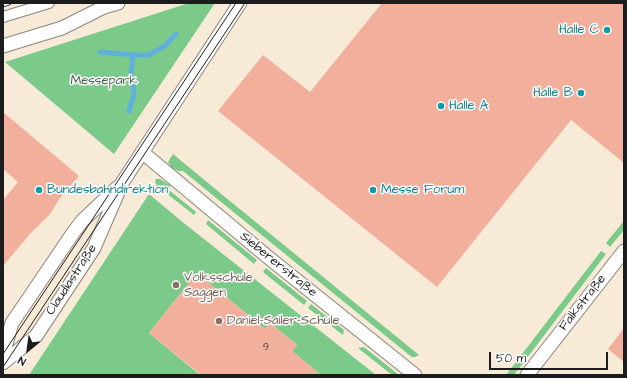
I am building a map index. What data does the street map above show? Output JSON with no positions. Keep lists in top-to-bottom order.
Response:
{
  "streets": {
    "street": ["Siebererstraße", "Claudiastraße", "Falkstraße"]
  },
  "crossings": [
    ["Siebererstraße", "Claudiastraße"]
  ],
  "parks": ["Messepark"],
  "places": [
    "Halle C",
    "Halle B",
    "Halle A",
    "Bundesbahndirektion",
    "Messe Forum",
    "Volksschule Saggen",
    "Daniel-Sailer-Schule"
  ],
  "house_numbers": ["9"],
  "scale_bar": "50 m",
  "north": "bottom left"
}
